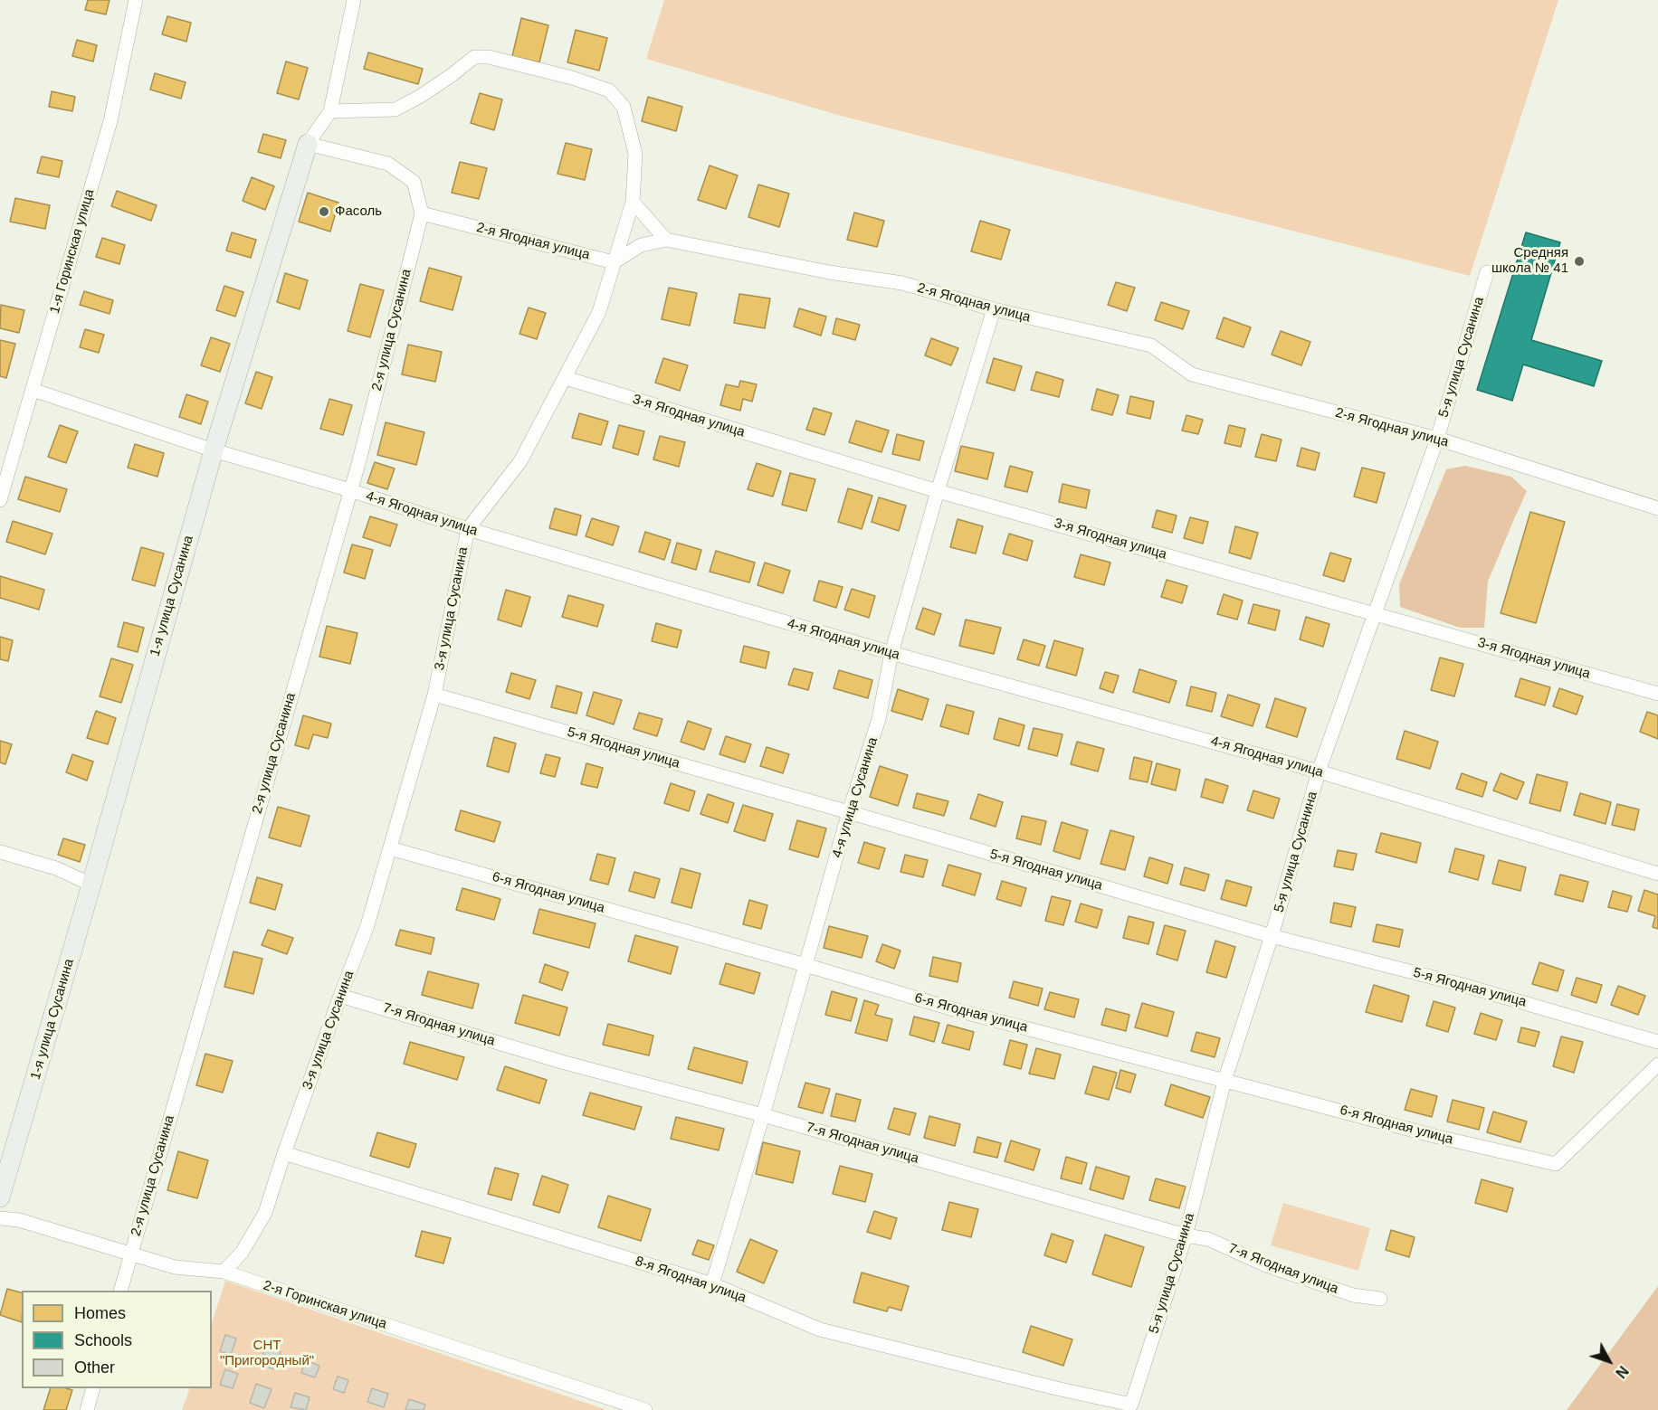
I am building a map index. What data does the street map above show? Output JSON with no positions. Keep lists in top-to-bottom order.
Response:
{
  "streets": {
    "street": [
      "2-я Ягодная улица",
      "1-я Горинская улица",
      "2-я улица Сусанина",
      "5-я улица Сусанина",
      "3-я Ягодная улица",
      "4-я Ягодная улица",
      "1-я улица Сусанина",
      "3-я улица Сусанина",
      "5-я Ягодная улица",
      "4-я улица Сусанина",
      "6-я Ягодная улица",
      "7-я Ягодная улица",
      "8-я Ягодная улица",
      "2-я Горинская улица"
    ]
  },
  "crossings": [
    ["2-я Ягодная улица", "2-я улица Сусанина"],
    ["2-я Ягодная улица", "5-я улица Сусанина"],
    ["2-я Ягодная улица", "3-я улица Сусанина"],
    ["2-я Ягодная улица", "4-я улица Сусанина"],
    ["1-я Горинская улица", "4-я Ягодная улица"],
    ["2-я улица Сусанина", "4-я Ягодная улица"],
    ["2-я улица Сусанина", "2-я Горинская улица"],
    ["5-я улица Сусанина", "3-я Ягодная улица"],
    ["5-я улица Сусанина", "4-я Ягодная улица"],
    ["5-я улица Сусанина", "5-я Ягодная улица"],
    ["5-я улица Сусанина", "6-я Ягодная улица"],
    ["5-я улица Сусанина", "7-я Ягодная улица"],
    ["5-я улица Сусанина", "8-я Ягодная улица"],
    ["3-я Ягодная улица", "3-я улица Сусанина"],
    ["3-я Ягодная улица", "4-я улица Сусанина"],
    ["4-я Ягодная улица", "1-я улица Сусанина"],
    ["4-я Ягодная улица", "3-я улица Сусанина"],
    ["4-я Ягодная улица", "4-я улица Сусанина"],
    ["1-я улица Сусанина", "3-я улица Сусанина"],
    ["3-я улица Сусанина", "5-я Ягодная улица"],
    ["3-я улица Сусанина", "6-я Ягодная улица"],
    ["3-я улица Сусанина", "7-я Ягодная улица"],
    ["3-я улица Сусанина", "8-я Ягодная улица"],
    ["3-я улица Сусанина", "2-я Горинская улица"],
    ["5-я Ягодная улица", "4-я улица Сусанина"],
    ["4-я улица Сусанина", "6-я Ягодная улица"],
    ["4-я улица Сусанина", "7-я Ягодная улица"],
    ["4-я улица Сусанина", "8-я Ягодная улица"]
  ],
  "parks": ["СНТ \"Пригородный\""],
  "places": ["Фасоль", "Средняя школа № 41"],
  "legend": ["Homes", "Schools", "Other"],
  "north": "bottom right"
}
